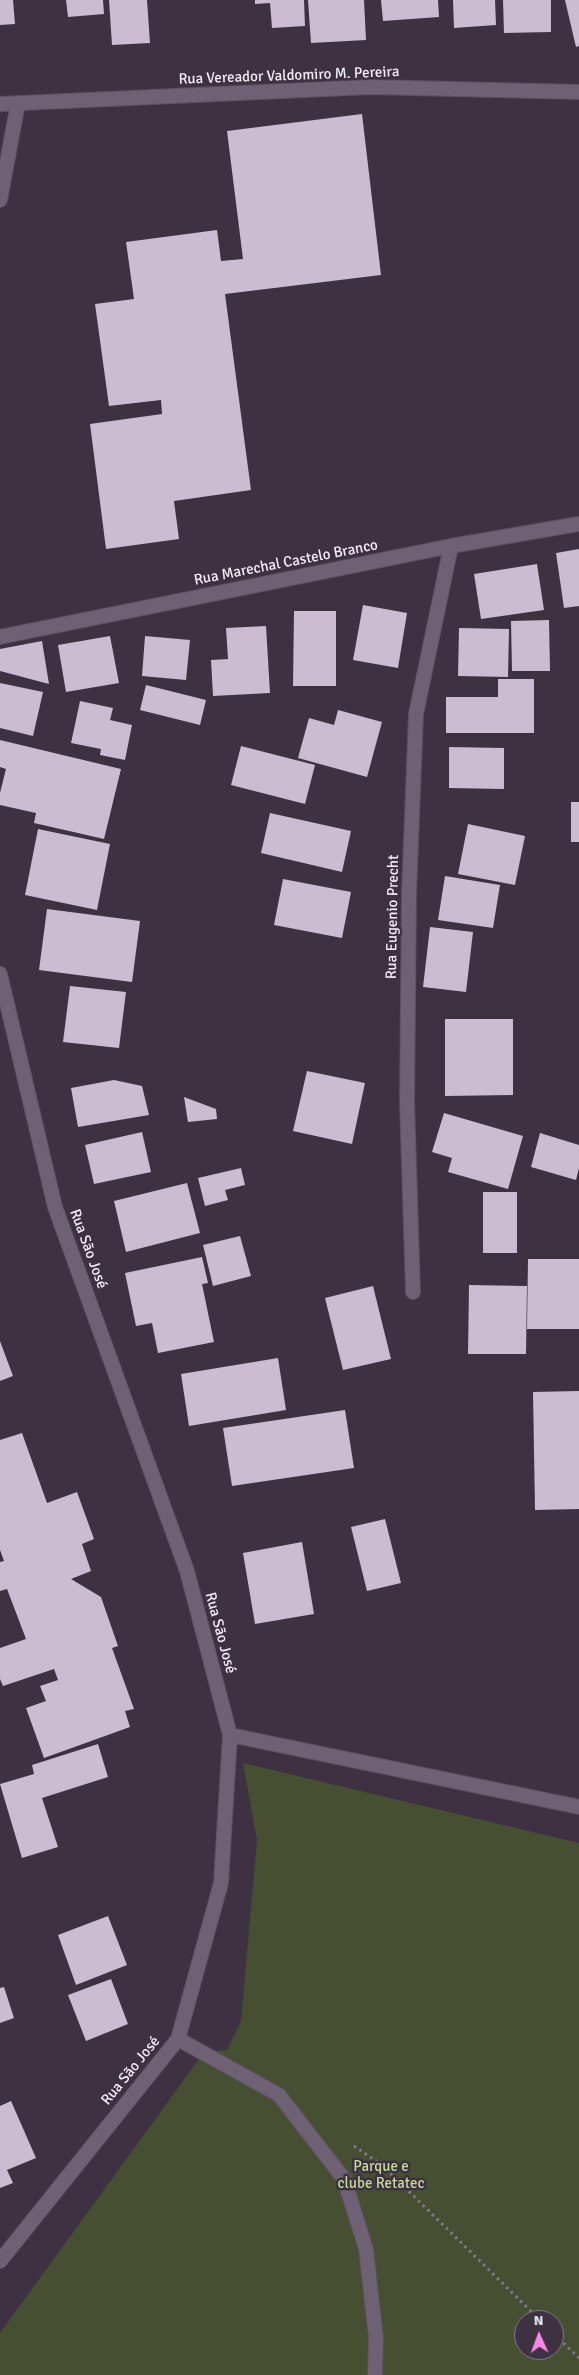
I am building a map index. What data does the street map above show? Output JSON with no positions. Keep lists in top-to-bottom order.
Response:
{
  "streets": {
    "street": [
      "Rua Vereador Valdomiro M. Pereira",
      "Rua Marechal Castelo Branco",
      "Rua Eugenio Precht",
      "Rua São José"
    ]
  },
  "crossings": [
    ["Rua Marechal Castelo Branco", "Rua Eugenio Precht"]
  ],
  "parks": ["Parque e clube Retatec"],
  "north": "top"
}
